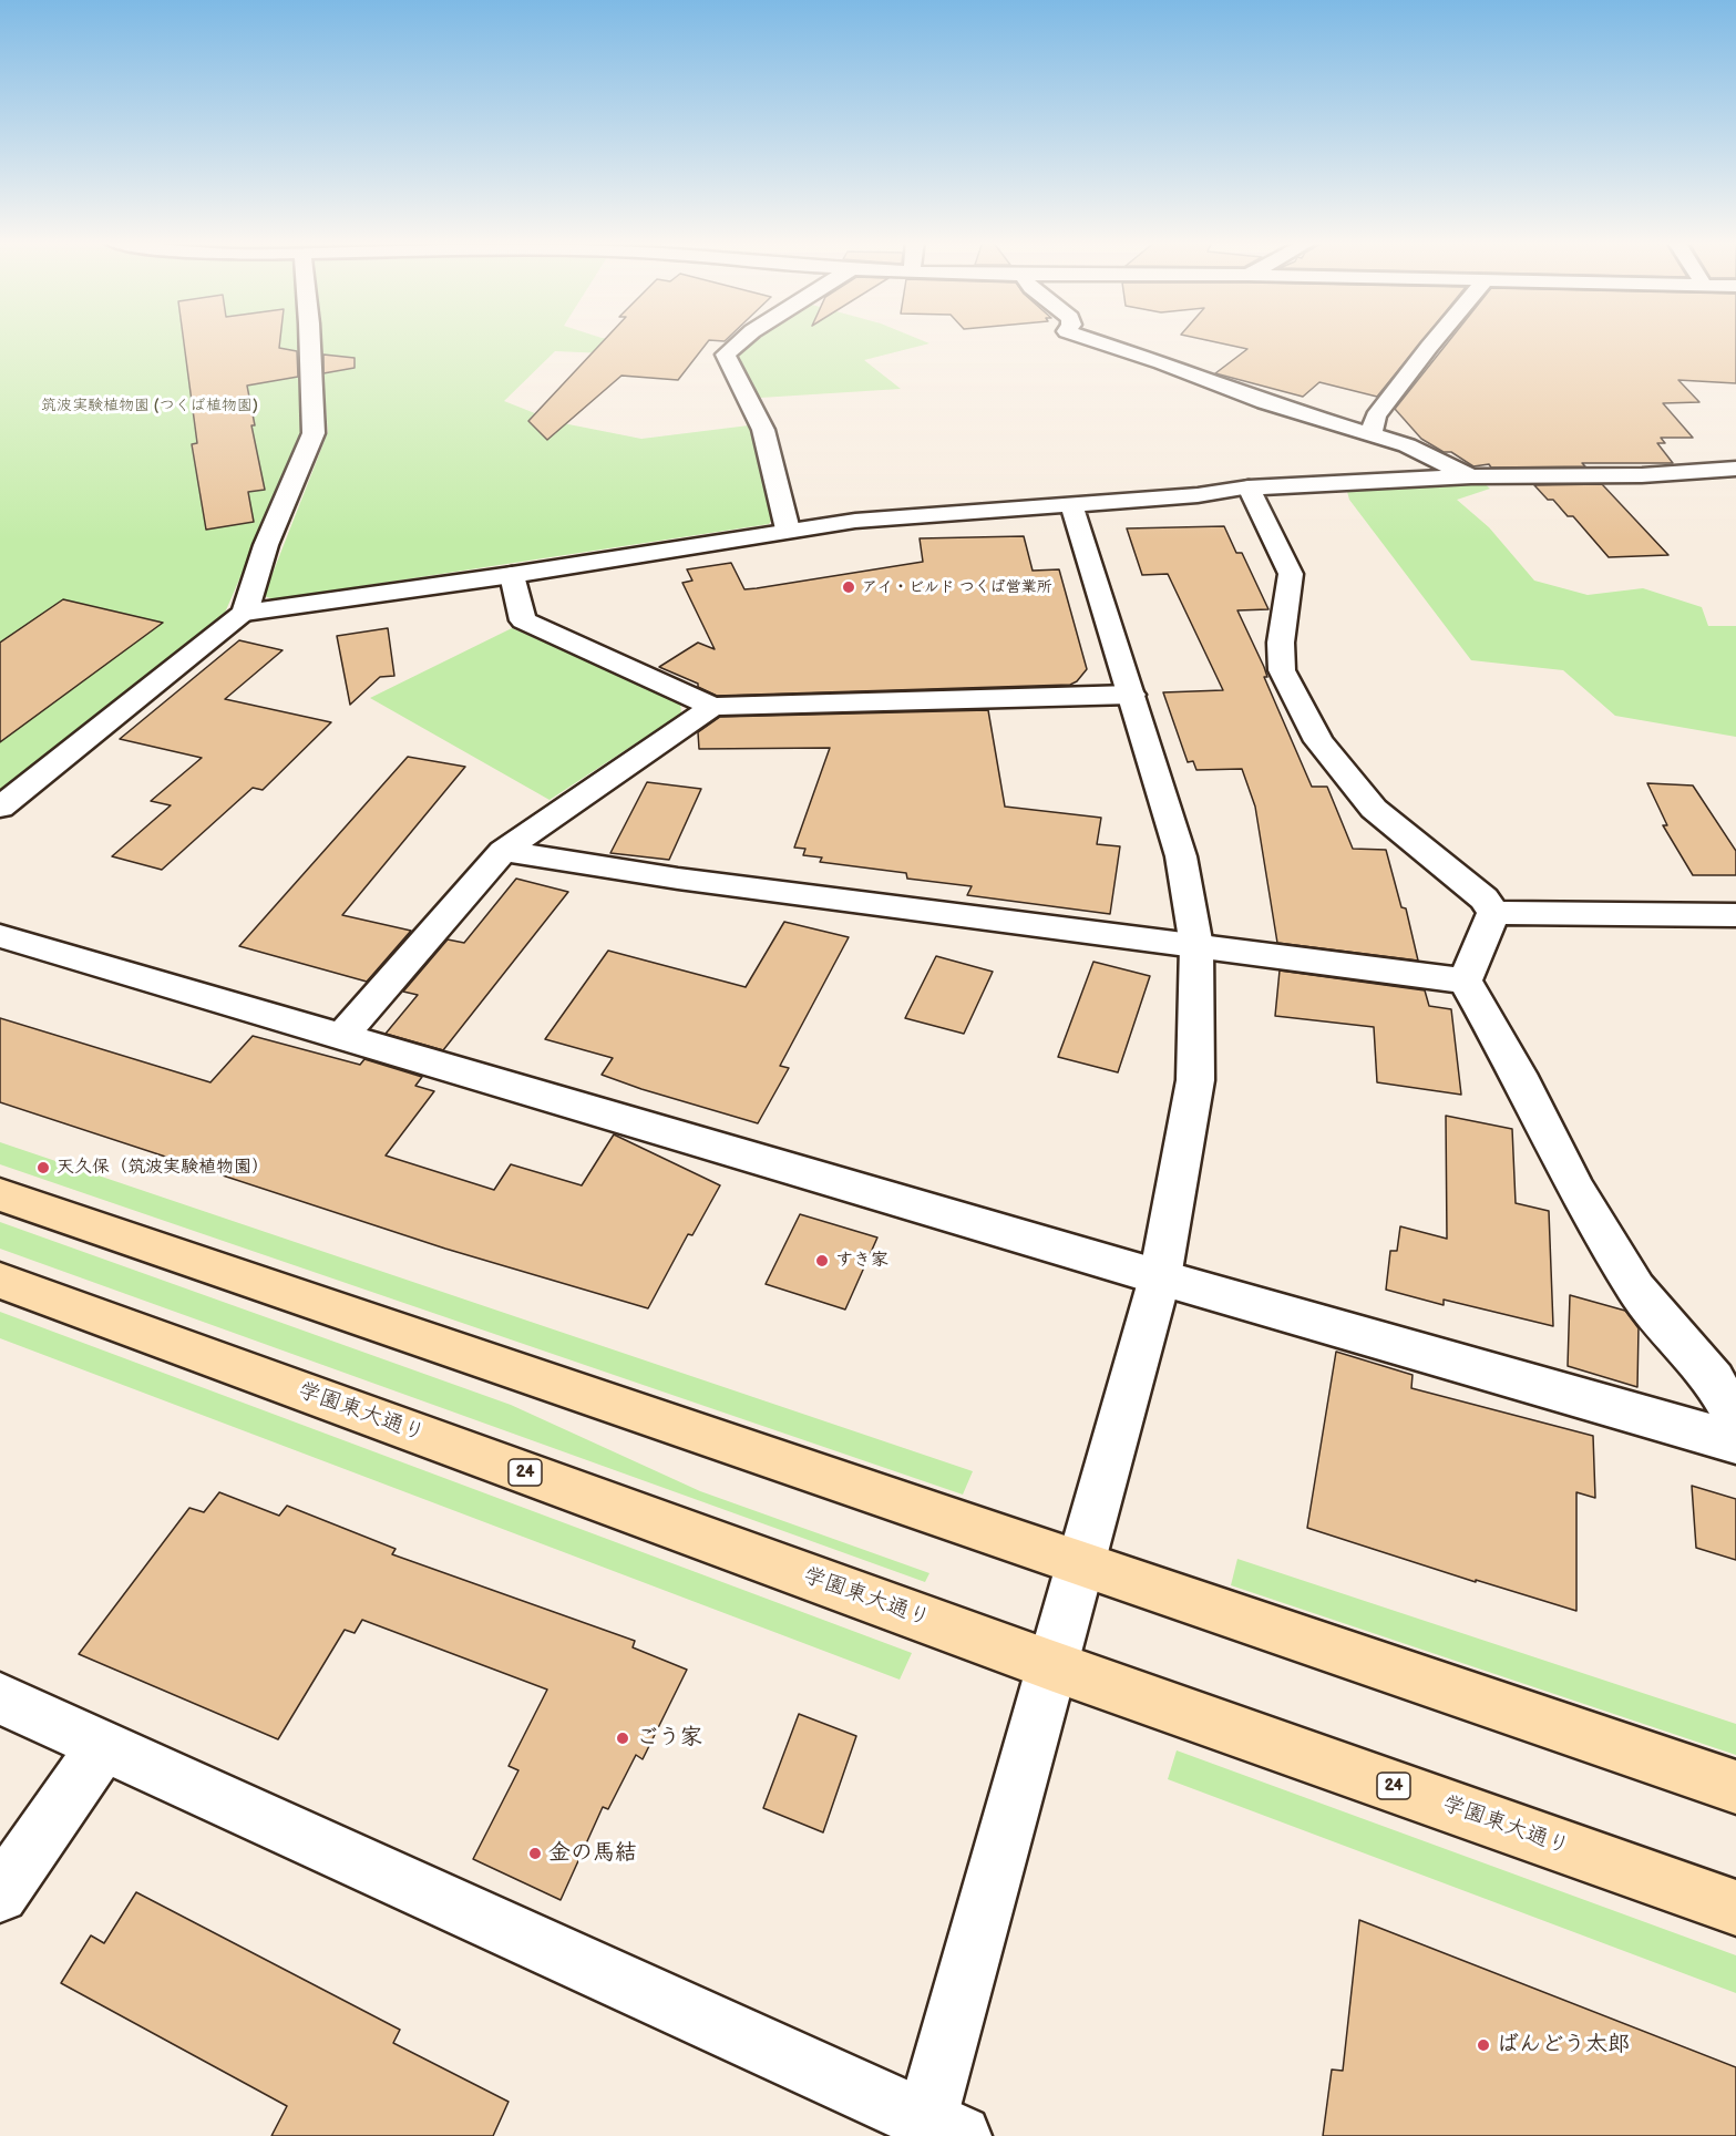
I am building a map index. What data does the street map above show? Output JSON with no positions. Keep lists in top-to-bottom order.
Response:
{
  "streets": {
    "main road": ["学園東大通り", "24"]
  },
  "parks": ["筑波実験植物園 (つくば植物園)"],
  "places": [
    "アイ・ビルド つくば営業所",
    "天久保（筑波実験植物園）",
    "すき家",
    "ごう家",
    "金の馬結",
    "ばんどう太郎"
  ]
}
